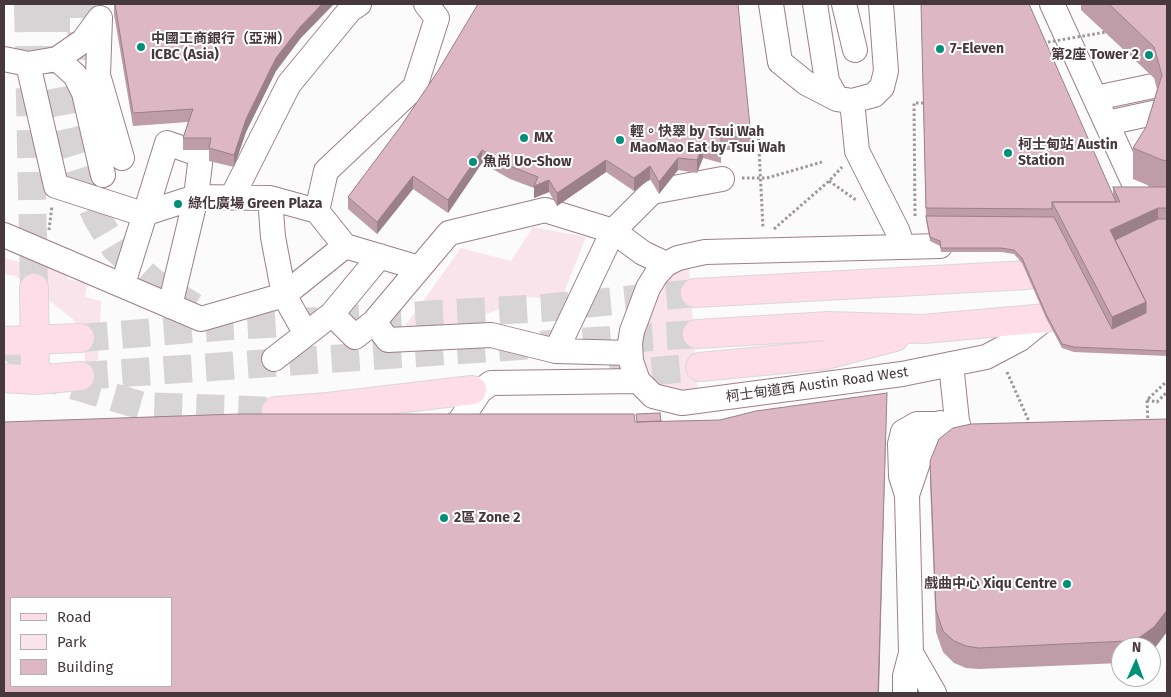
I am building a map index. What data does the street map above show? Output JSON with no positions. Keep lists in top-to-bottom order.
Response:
{
  "streets": {
    "main road": ["柯士甸道西 Austin Road West"]
  },
  "places": [
    "中國工商銀行（亞洲） ICBC (Asia)",
    "7-Eleven",
    "第2座 Tower 2",
    "MX",
    "輕。快翠 by Tsui Wah MaoMao Eat by Tsui Wah",
    "柯士甸站 Austin Station",
    "魚尚 Uo-Show",
    "綠化廣場 Green Plaza",
    "2區 Zone 2",
    "戲曲中心 Xiqu Centre"
  ],
  "legend": ["Road", "Park", "Building"],
  "north": "top"
}
